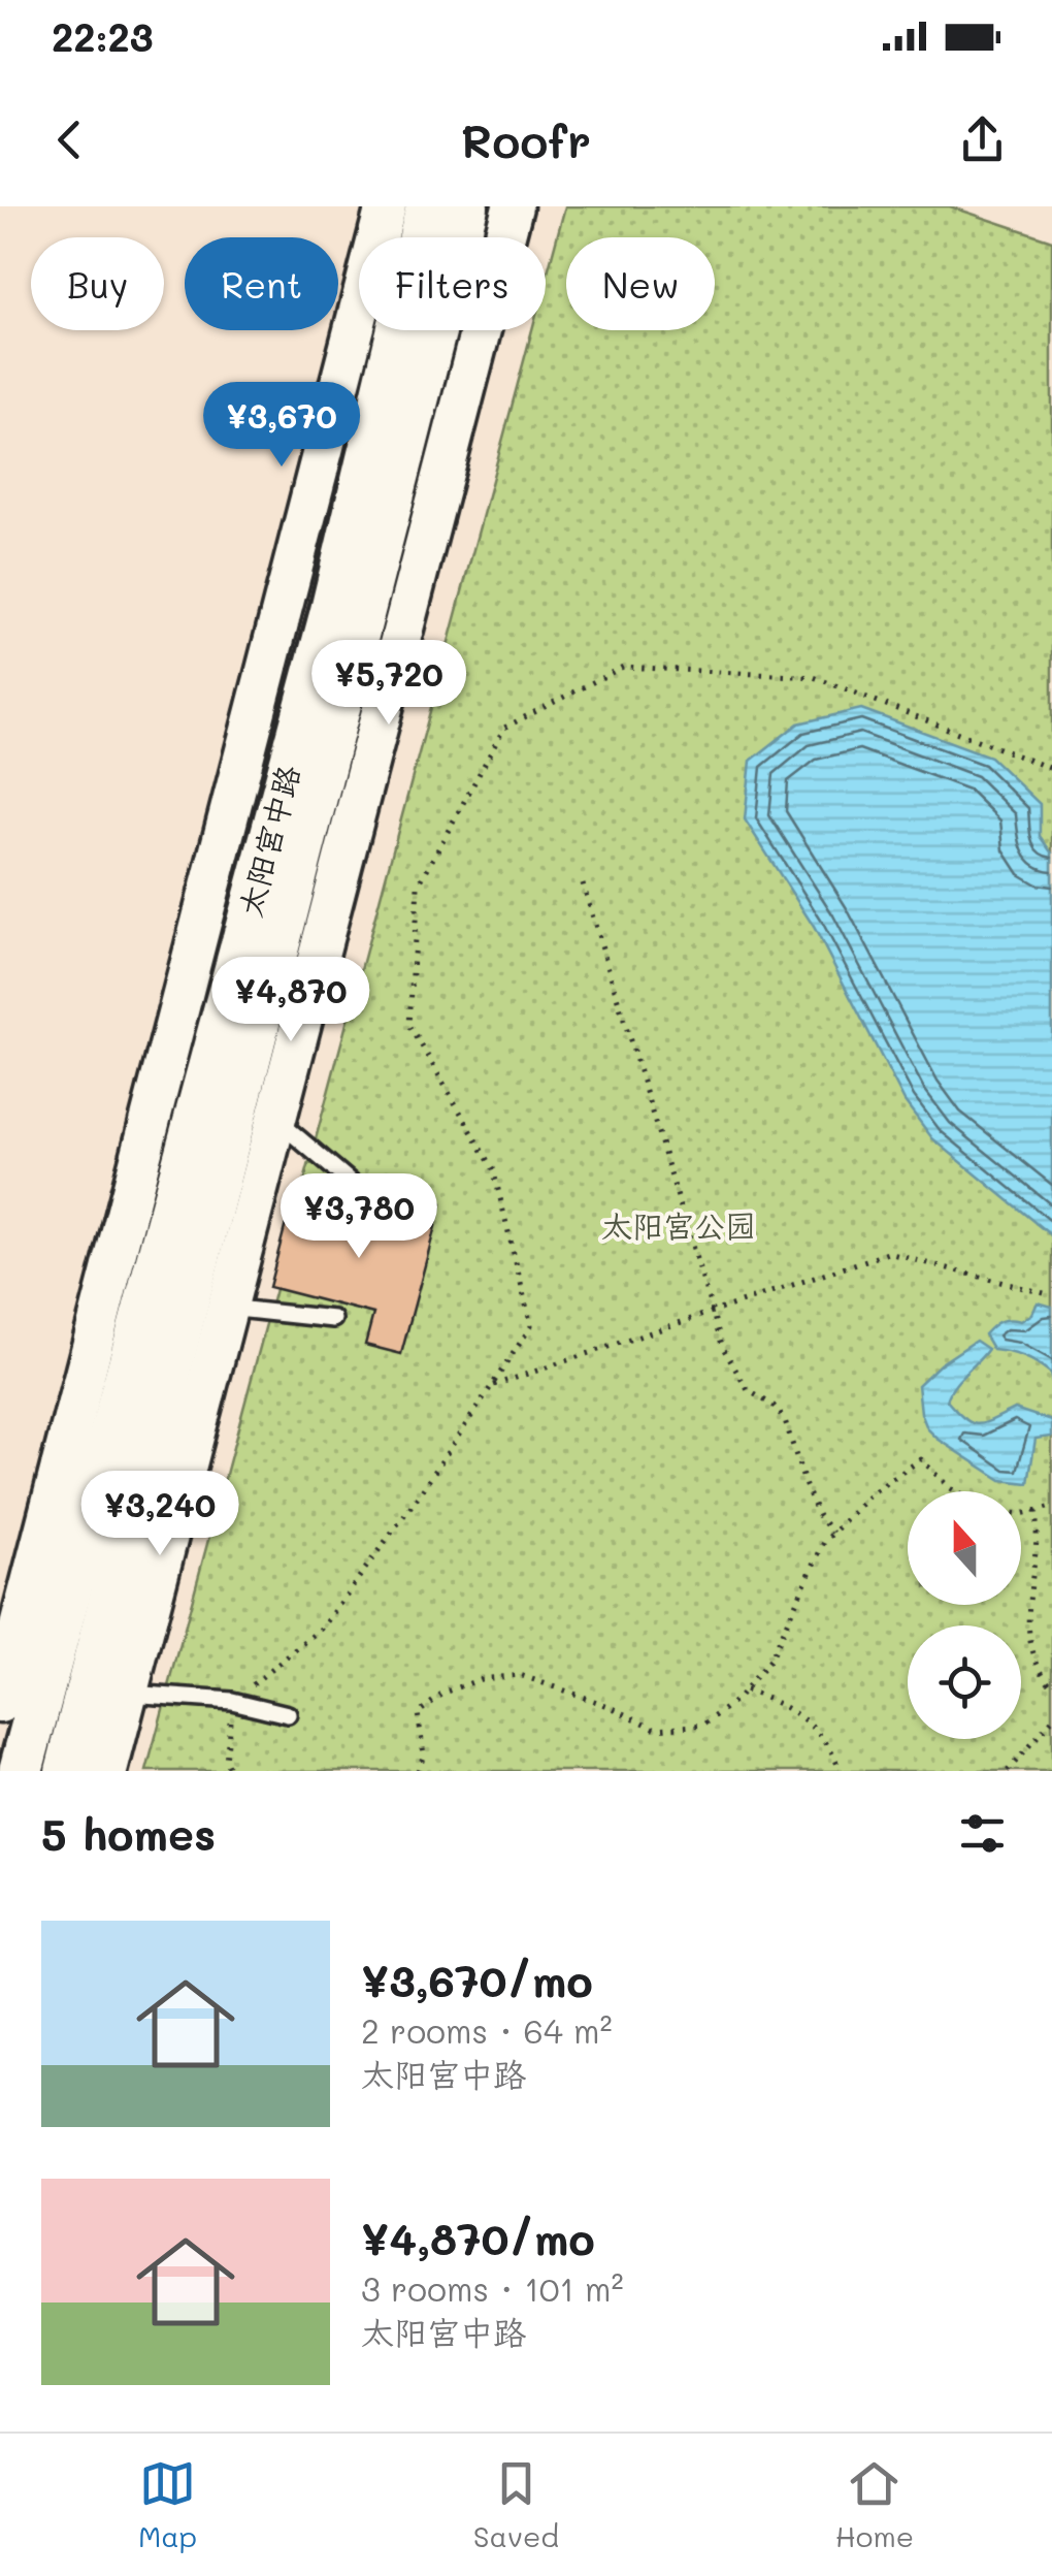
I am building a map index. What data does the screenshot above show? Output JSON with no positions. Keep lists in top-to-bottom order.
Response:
{
  "streets": {
    "main road": ["太阳宫中路"]
  },
  "parks": ["太阳宫公园"],
  "north": "top",
  "page": {
    "status": "22:23",
    "header": "Roofr",
    "chip": [
      "Buy",
      "Rent",
      "Filters",
      "New"
    ],
    "price": [
      "¥3,670",
      "¥5,720",
      "¥4,870",
      "¥3,780",
      "¥3,240"
    ],
    "heading": "5 homes",
    "list": [
      {
        "name": "¥3,670/mo",
        "note": "2 rooms · 64 m² · 太阳宫中路"
      },
      {
        "name": "¥4,870/mo",
        "note": "3 rooms · 101 m² · 太阳宫中路"
      }
    ],
    "tabs": ["Map", "Saved", "Home"]
  }
}
